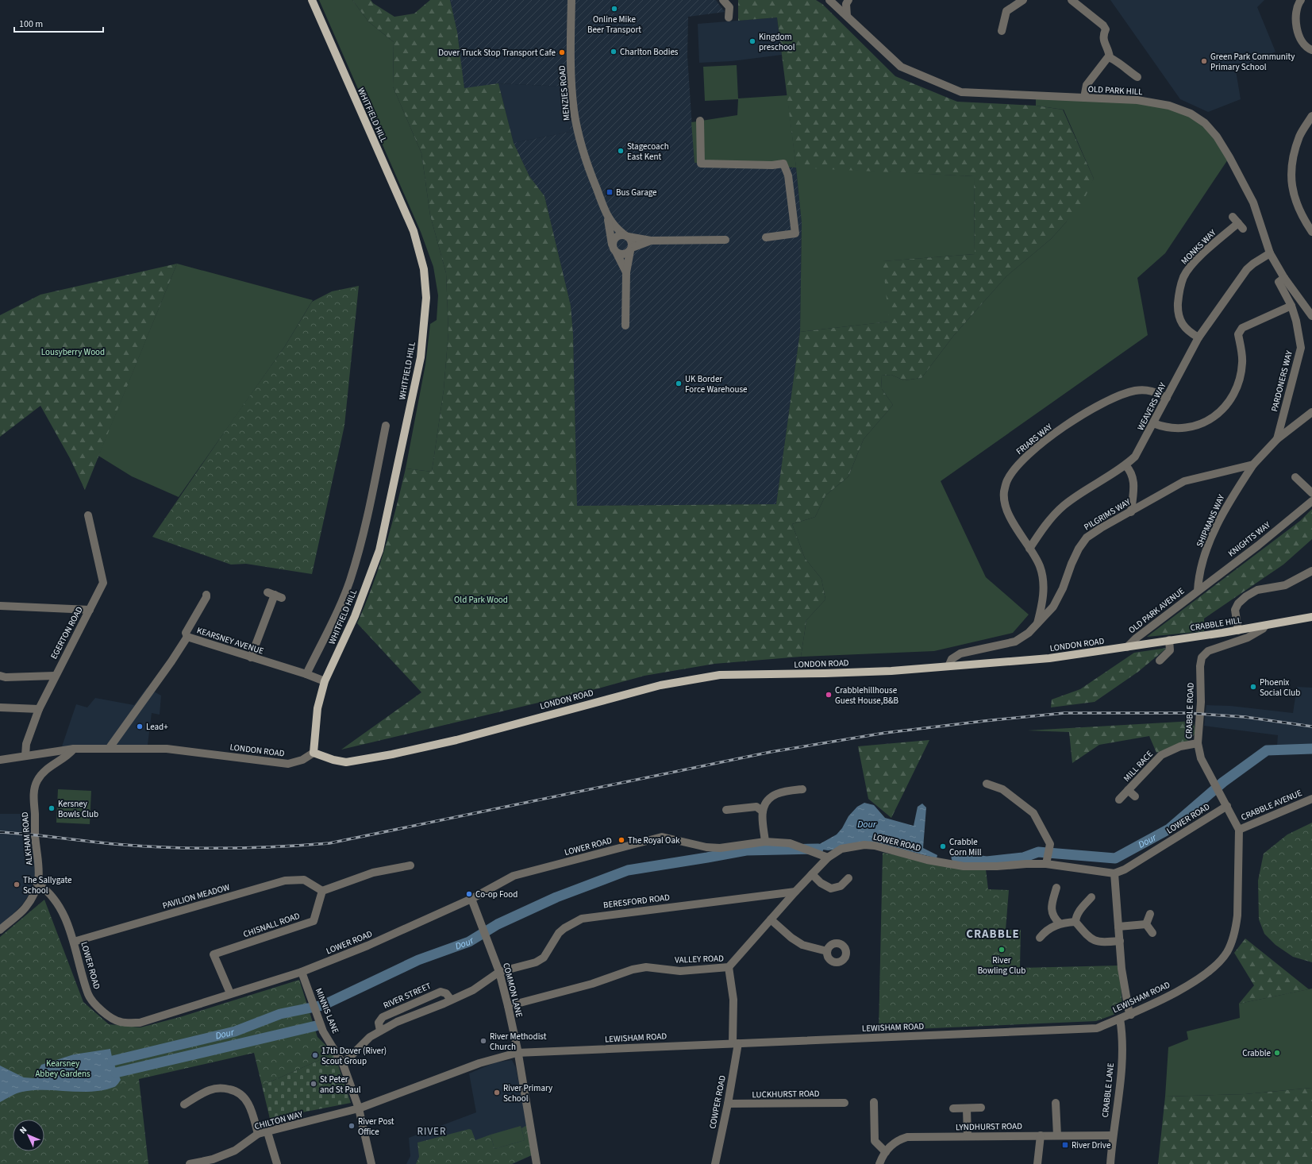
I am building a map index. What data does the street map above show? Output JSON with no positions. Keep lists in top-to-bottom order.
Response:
{
  "streets": {
    "main road": ["WHITFIELD HILL", "CRABBLE HILL", "LONDON ROAD"],
    "street": [
      "OLD PARK HILL",
      "MENZIES ROAD",
      "MONKS WAY",
      "PARDONERS WAY",
      "WEAVERS WAY",
      "FRIARS WAY",
      "PILGRIMS WAY",
      "SHIPMANS WAY",
      "KNIGHTS WAY",
      "OLD PARK AVENUE",
      "EGERTON ROAD",
      "KEARSNEY AVENUE",
      "CRABBLE ROAD",
      "MILL RACE",
      "CRABBLE AVENUE",
      "LOWER ROAD",
      "ALKHAM ROAD",
      "PAVILION MEADOW",
      "BERESFORD ROAD",
      "CHISNALL ROAD",
      "VALLEY ROAD",
      "COMMON LANE",
      "RIVER STREET",
      "LEWISHAM ROAD",
      "MINNIS LANE",
      "CRABBLE LANE",
      "LUCKHURST ROAD",
      "COWPER ROAD",
      "CHILTON WAY",
      "LYNDHURST ROAD"
    ]
  },
  "crossings": [
    ["OLD PARK HILL", "PARDONERS WAY"],
    ["OLD PARK HILL", "WEAVERS WAY"],
    ["WHITFIELD HILL", "KEARSNEY AVENUE"],
    ["WHITFIELD HILL", "LONDON ROAD"],
    ["MONKS WAY", "WEAVERS WAY"],
    ["WEAVERS WAY", "FRIARS WAY"],
    ["FRIARS WAY", "PILGRIMS WAY"],
    ["PILGRIMS WAY", "SHIPMANS WAY"],
    ["PILGRIMS WAY", "LONDON ROAD"],
    ["SHIPMANS WAY", "KNIGHTS WAY"],
    ["SHIPMANS WAY", "OLD PARK AVENUE"],
    ["KNIGHTS WAY", "OLD PARK AVENUE"],
    ["OLD PARK AVENUE", "LONDON ROAD"],
    ["CRABBLE HILL", "LONDON ROAD"],
    ["CRABBLE HILL", "CRABBLE ROAD"],
    ["EGERTON ROAD", "LONDON ROAD"],
    ["KEARSNEY AVENUE", "LONDON ROAD"],
    ["LONDON ROAD", "ALKHAM ROAD"],
    ["CRABBLE ROAD", "MILL RACE"],
    ["CRABBLE ROAD", "LEWISHAM ROAD"],
    ["CRABBLE AVENUE", "LEWISHAM ROAD"],
    ["LOWER ROAD", "ALKHAM ROAD"],
    ["LOWER ROAD", "PAVILION MEADOW"],
    ["LOWER ROAD", "CHISNALL ROAD"],
    ["LOWER ROAD", "VALLEY ROAD"],
    ["LOWER ROAD", "COMMON LANE"],
    ["LOWER ROAD", "LEWISHAM ROAD"],
    ["LOWER ROAD", "MINNIS LANE"],
    ["PAVILION MEADOW", "CHISNALL ROAD"],
    ["BERESFORD ROAD", "VALLEY ROAD"],
    ["BERESFORD ROAD", "COMMON LANE"],
    ["VALLEY ROAD", "COMMON LANE"],
    ["VALLEY ROAD", "COWPER ROAD"],
    ["COMMON LANE", "LEWISHAM ROAD"],
    ["LEWISHAM ROAD", "MINNIS LANE"],
    ["LEWISHAM ROAD", "CRABBLE LANE"],
    ["LEWISHAM ROAD", "COWPER ROAD"],
    ["LEWISHAM ROAD", "CHILTON WAY"],
    ["MINNIS LANE", "CHILTON WAY"],
    ["CRABBLE LANE", "LYNDHURST ROAD"],
    ["LUCKHURST ROAD", "COWPER ROAD"]
  ],
  "districts": ["CRABBLE", "RIVER"],
  "water": ["Dour"],
  "parks": ["Lousyberry Wood", "Old Park Wood", "Kearsney Abbey Gardens"],
  "places": {
    "other": [
      "Online Mike Beer Transport",
      "Kingdom preschool",
      "Charlton Bodies",
      "Dover Truck Stop Transport Cafe",
      "Green Park Community Primary School",
      "Stagecoach East Kent",
      "UK Border Force Warehouse",
      "Phoenix Social Club",
      "Crabblehillhouse Guest House,B&B",
      "Lead+",
      "Kersney Bowls Club",
      "The Royal Oak",
      "Crabble Corn Mill",
      "The Sallygate School",
      "Co-op Food",
      "River Bowling Club",
      "River Methodist Church",
      "Crabble",
      "17th Dover (River) Scout Group",
      "St Peter and St Paul",
      "River Primary School",
      "River Post Office"
    ],
    "transit": ["Bus Garage", "River Drive"]
  },
  "scale_bar": "100 m",
  "north": "top left"
}
